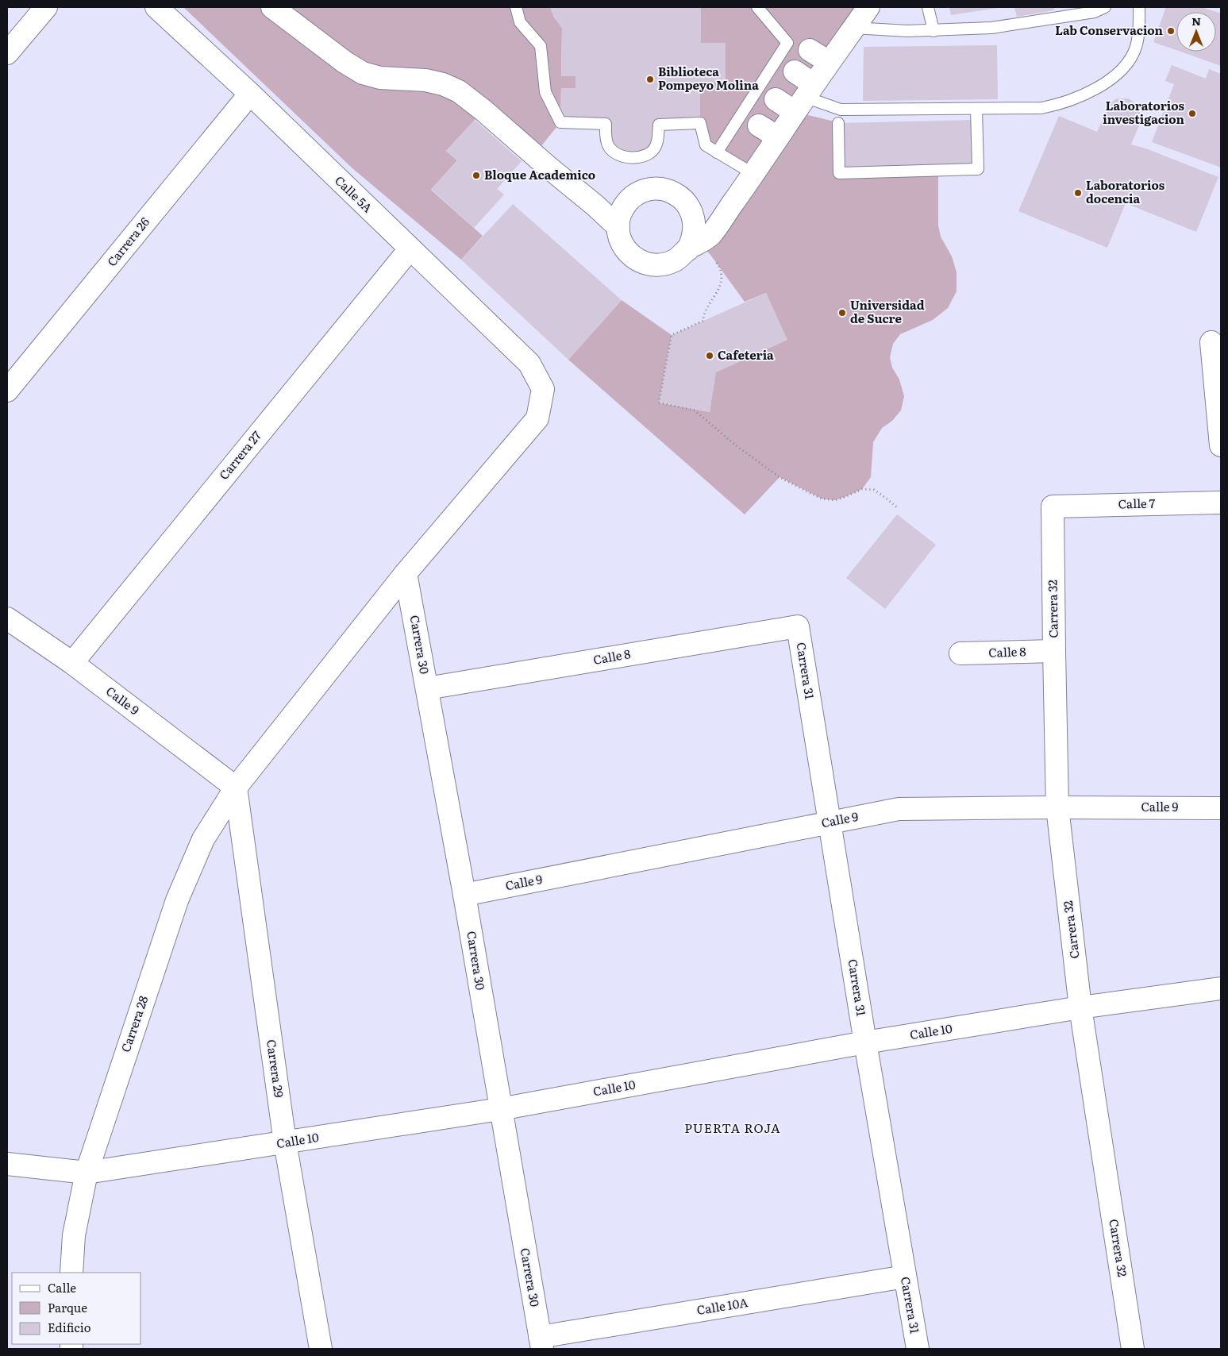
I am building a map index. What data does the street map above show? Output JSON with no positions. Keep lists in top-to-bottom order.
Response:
{
  "streets": {
    "street": [
      "Calle 5A",
      "Carrera 26",
      "Carrera 27",
      "Calle 7",
      "Carrera 32",
      "Carrera 30",
      "Calle 8",
      "Carrera 31",
      "Calle 9",
      "Carrera 28",
      "Calle 10",
      "Carrera 29",
      "Calle 10A"
    ]
  },
  "crossings": [
    ["Calle 5A", "Carrera 26"],
    ["Calle 5A", "Carrera 27"],
    ["Calle 5A", "Carrera 30"],
    ["Carrera 27", "Calle 9"],
    ["Calle 7", "Carrera 32"],
    ["Carrera 32", "Calle 8"],
    ["Carrera 32", "Calle 9"],
    ["Carrera 32", "Calle 10"],
    ["Carrera 30", "Calle 8"],
    ["Carrera 30", "Calle 9"],
    ["Carrera 30", "Calle 10"],
    ["Carrera 30", "Calle 10A"],
    ["Calle 8", "Carrera 31"],
    ["Carrera 31", "Calle 9"],
    ["Carrera 31", "Calle 10"],
    ["Carrera 31", "Calle 10A"],
    ["Calle 9", "Carrera 28"],
    ["Calle 9", "Carrera 29"],
    ["Carrera 28", "Calle 10"],
    ["Carrera 28", "Carrera 29"],
    ["Calle 10", "Carrera 29"]
  ],
  "districts": ["PUERTA ROJA"],
  "places": [
    "Lab Conservacion",
    "Biblioteca Pompeyo Molina",
    "Laboratorios investigacion",
    "Bloque Academico",
    "Laboratorios docencia",
    "Universidad de Sucre",
    "Cafeteria"
  ],
  "legend": ["Calle", "Parque", "Edificio"],
  "north": "top"
}
